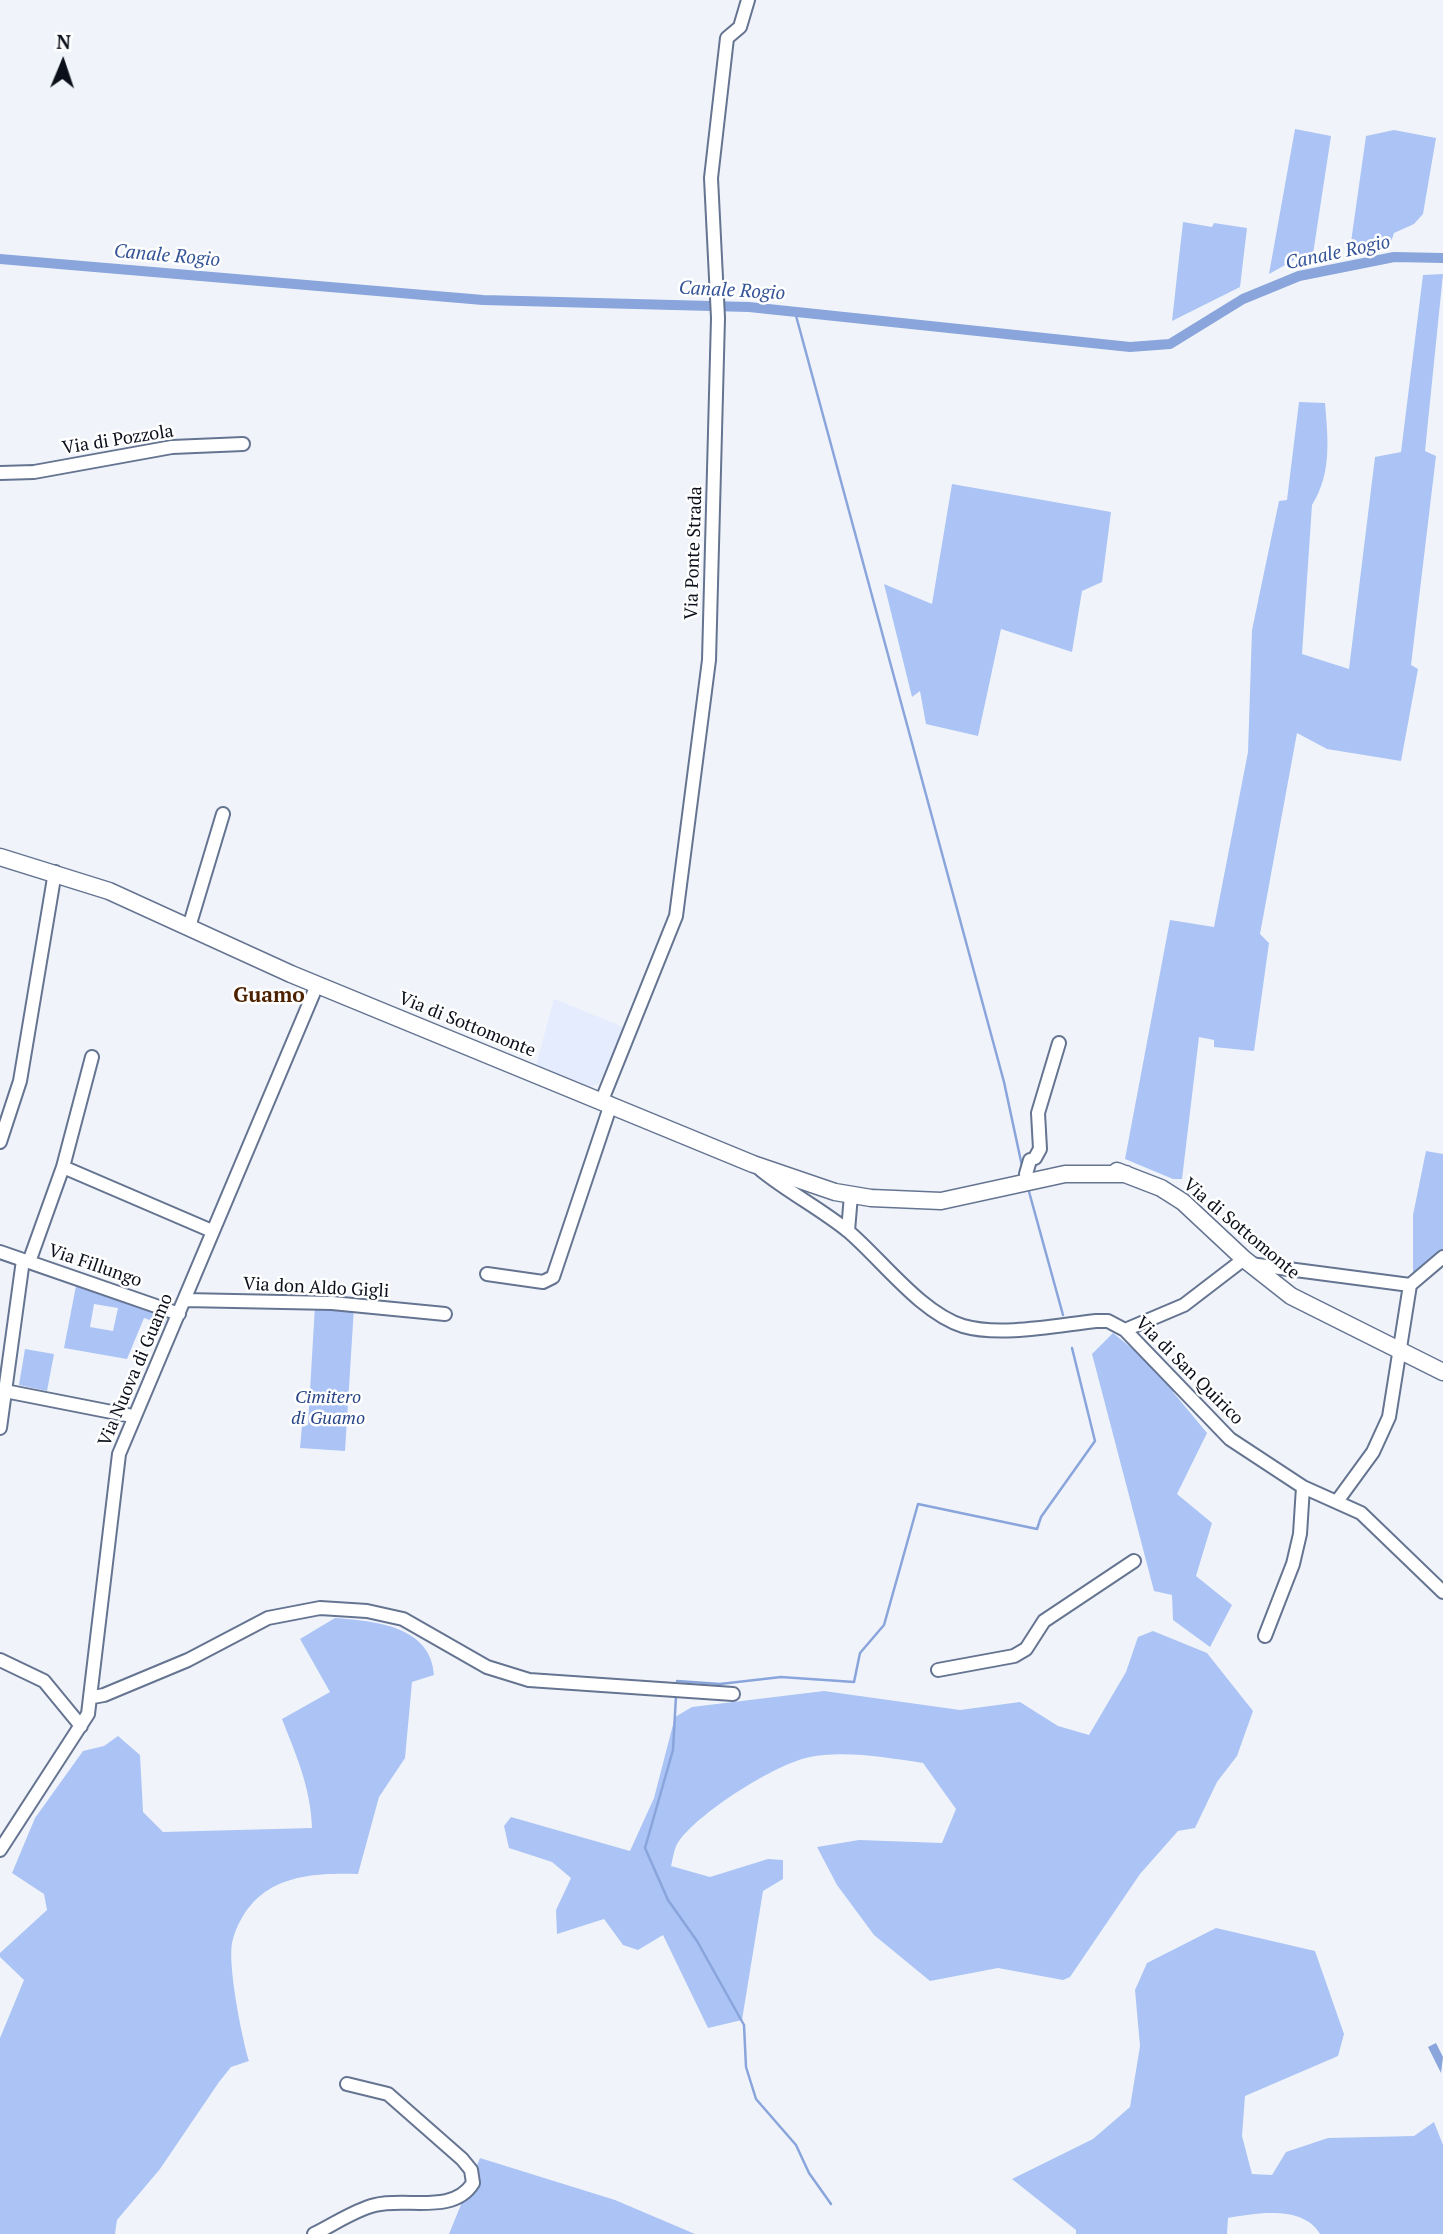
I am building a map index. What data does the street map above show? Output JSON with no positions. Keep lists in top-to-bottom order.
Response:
{
  "streets": {
    "main road": ["Via di Sottomonte"],
    "street": [
      "Via di Pozzola",
      "Via Ponte Strada",
      "Via Fillungo",
      "Via don Aldo Gigli",
      "Via Nuova di Guamo",
      "Via di San Quirico"
    ]
  },
  "crossings": [
    ["Via Ponte Strada", "Via di Sottomonte"],
    ["Via di Sottomonte", "Via Nuova di Guamo"],
    ["Via di Sottomonte", "Via di San Quirico"],
    ["Via Fillungo", "Via Nuova di Guamo"],
    ["Via don Aldo Gigli", "Via Nuova di Guamo"]
  ],
  "districts": ["Guamo"],
  "water": ["Canale Rogio"],
  "parks": ["Cimitero di Guamo"],
  "north": "top"
}
